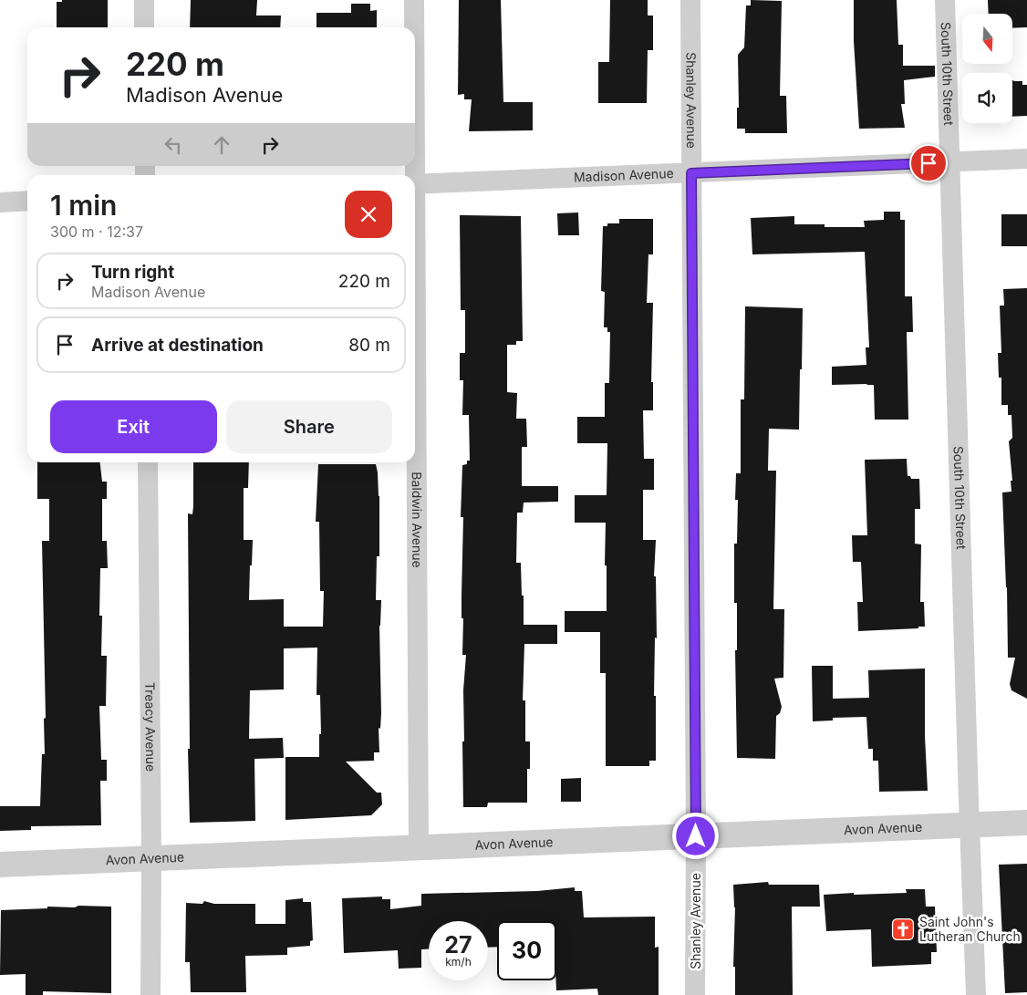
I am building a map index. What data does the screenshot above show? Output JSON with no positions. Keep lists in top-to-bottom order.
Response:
{
  "streets": {
    "street": [
      "South 10th Street",
      "Shanley Avenue",
      "Madison Avenue",
      "Baldwin Avenue",
      "Treacy Avenue",
      "Avon Avenue"
    ]
  },
  "crossings": [
    ["South 10th Street", "Madison Avenue"],
    ["South 10th Street", "Avon Avenue"],
    ["Shanley Avenue", "Madison Avenue"],
    ["Shanley Avenue", "Avon Avenue"],
    ["Baldwin Avenue", "Avon Avenue"],
    ["Treacy Avenue", "Avon Avenue"]
  ],
  "places": {
    "church": ["Saint John's Lutheran Church"]
  },
  "north": "bottom",
  "page": {
    "turn": ["220 m", "Madison Avenue"],
    "heading": ["1 min", "300 m · 12:37"],
    "list": [
      {
        "name": "Turn right",
        "note": "Madison Avenue",
        "value": "220 m"
      },
      {
        "name": "Arrive at destination",
        "value": "80 m"
      }
    ],
    "buttons": ["Exit", "Share"],
    "speed": "27 km/h",
    "limit": "30"
  }
}
